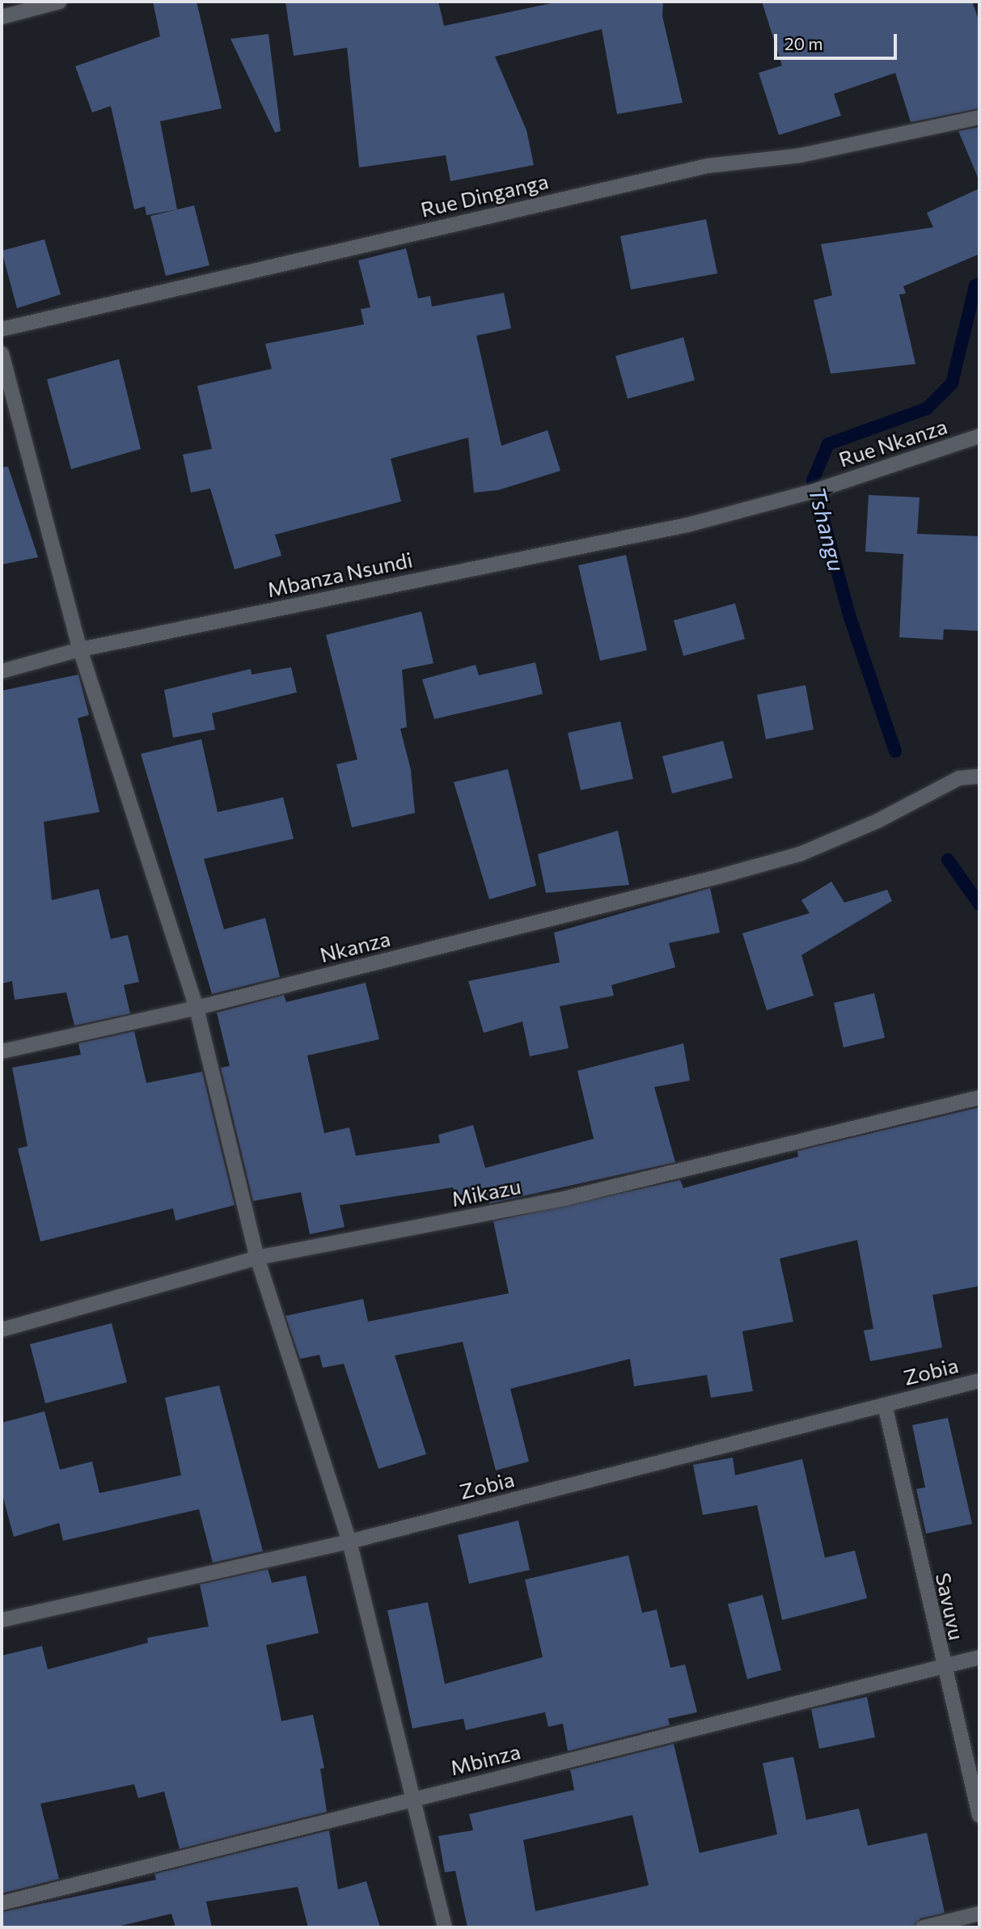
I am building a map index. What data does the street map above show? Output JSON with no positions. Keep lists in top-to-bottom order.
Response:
{
  "streets": {
    "street": [
      "Rue Dinganga",
      "Rue Nkanza",
      "Mbanza Nsundi",
      "Nkanza",
      "Mikazu",
      "Zobia",
      "Savuvu",
      "Mbinza"
    ]
  },
  "crossings": [
    ["Rue Nkanza", "Mbanza Nsundi"],
    ["Zobia", "Savuvu"],
    ["Savuvu", "Mbinza"]
  ],
  "water": ["Tshangu"],
  "scale_bar": "20 m"
}
